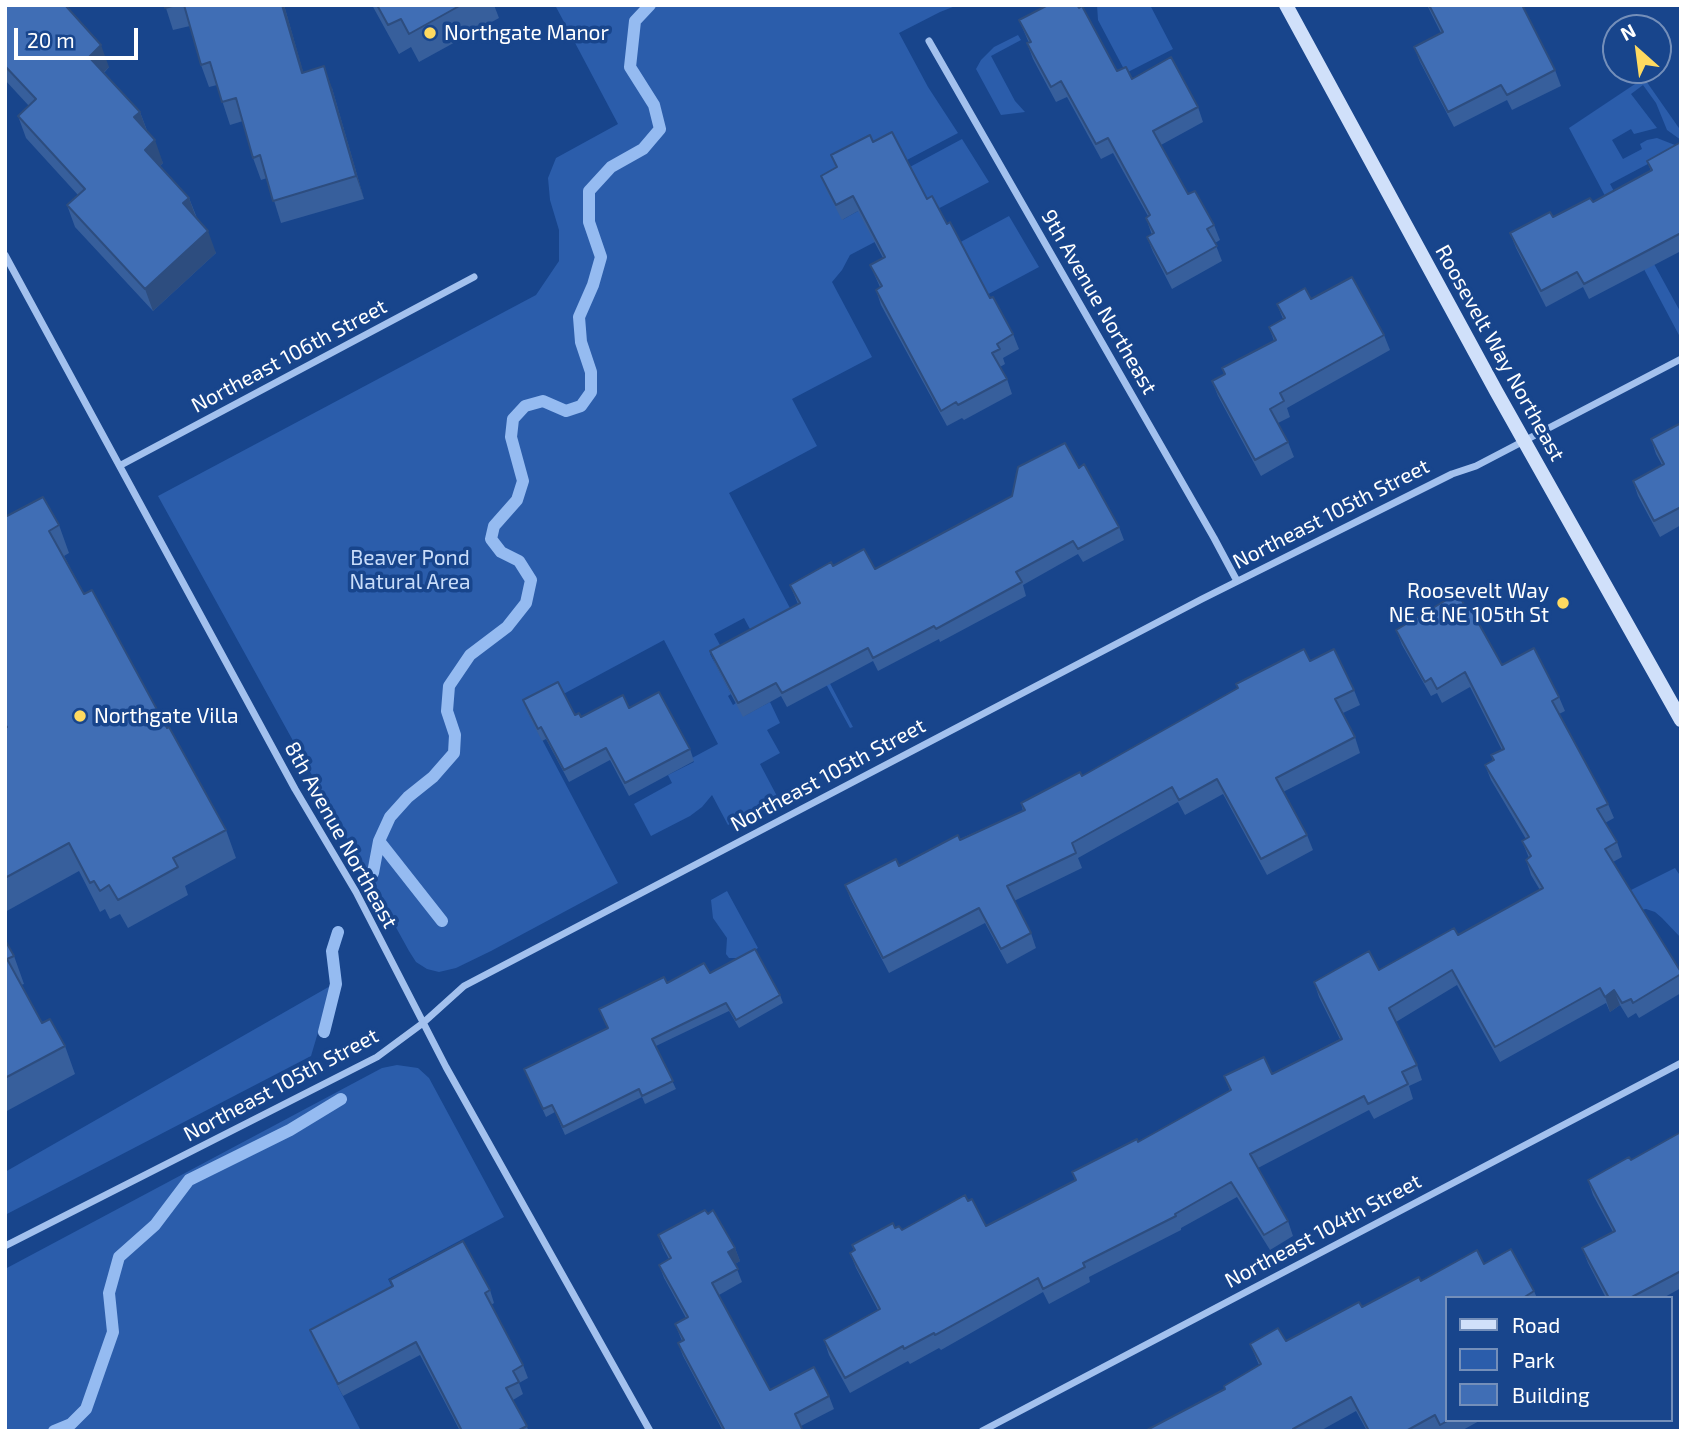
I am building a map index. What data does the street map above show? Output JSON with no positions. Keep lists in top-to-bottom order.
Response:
{
  "streets": {
    "main road": ["Roosevelt Way Northeast"],
    "street": [
      "9th Avenue Northeast",
      "Northeast 106th Street",
      "Northeast 105th Street",
      "8th Avenue Northeast",
      "Northeast 104th Street"
    ]
  },
  "crossings": [
    ["9th Avenue Northeast", "Northeast 105th Street"],
    ["Roosevelt Way Northeast", "Northeast 105th Street"],
    ["Northeast 106th Street", "8th Avenue Northeast"],
    ["Northeast 105th Street", "8th Avenue Northeast"]
  ],
  "parks": ["Beaver Pond Natural Area"],
  "places": ["Northgate Manor", "Roosevelt Way NE & NE 105th St", "Northgate Villa"],
  "legend": ["Road", "Park", "Building"],
  "scale_bar": "20 m",
  "north": "top left"
}
